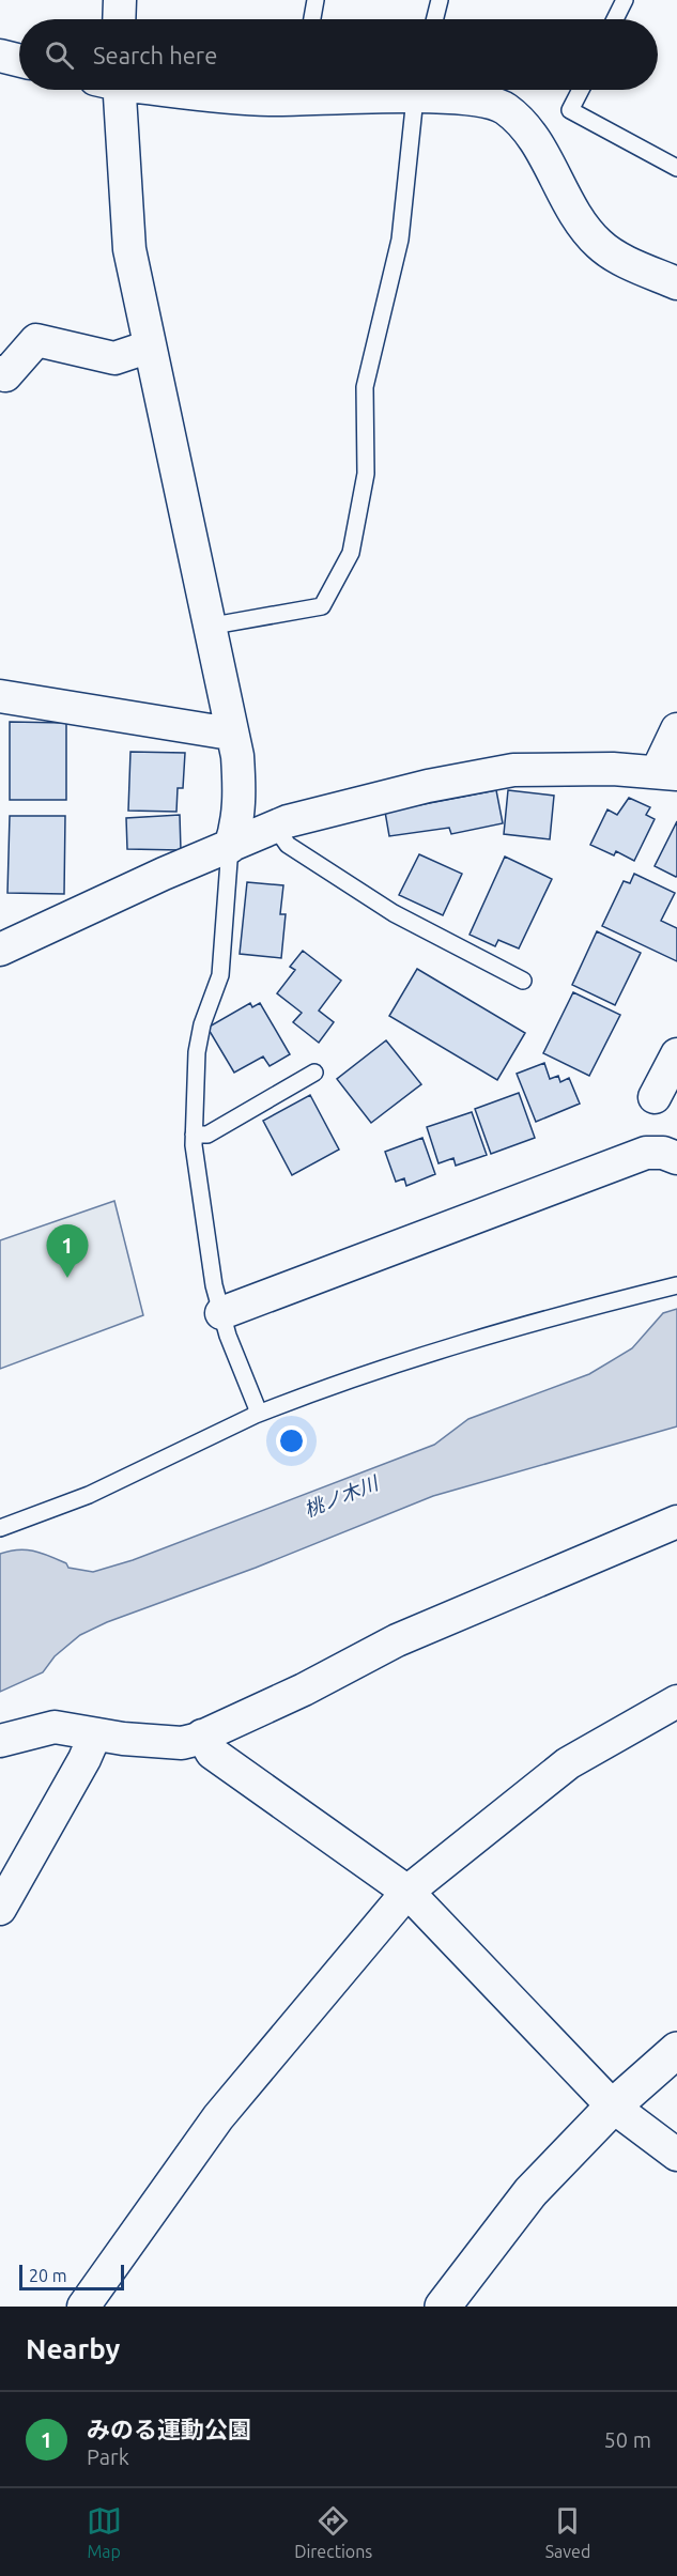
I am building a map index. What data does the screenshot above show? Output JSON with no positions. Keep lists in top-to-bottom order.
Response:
{
  "water": ["桃ノ木川"],
  "scale_bar": "20 m",
  "page": {
    "search": "Search here",
    "pins": "1",
    "scale": "20 m",
    "heading": "Nearby",
    "list": [
      {
        "mark": "1",
        "name": "みのる運動公園",
        "note": "Park",
        "value": "50 m"
      }
    ],
    "nav": ["Map", "Directions", "Saved"]
  }
}
